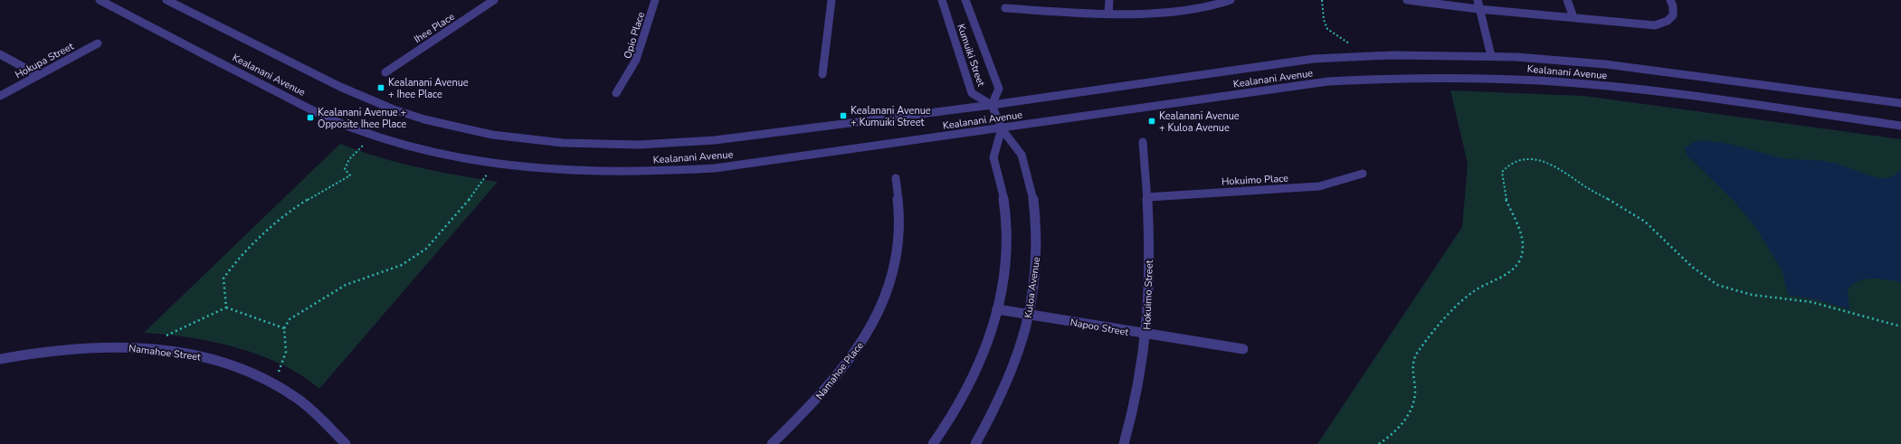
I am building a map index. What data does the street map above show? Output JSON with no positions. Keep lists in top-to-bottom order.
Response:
{
  "streets": {
    "street": [
      "Ihee Place",
      "Opio Place",
      "Kumuiki Street",
      "Hokupa Street",
      "Kealanani Avenue",
      "Hokuimo Place",
      "Kuloa Avenue",
      "Hokuimo Street",
      "Napoo Street",
      "Namahoe Street",
      "Namahoe Place"
    ]
  },
  "crossings": [
    ["Kumuiki Street", "Kealanani Avenue"],
    ["Kumuiki Street", "Kuloa Avenue"],
    ["Kealanani Avenue", "Kuloa Avenue"],
    ["Hokuimo Place", "Hokuimo Street"],
    ["Kuloa Avenue", "Napoo Street"],
    ["Hokuimo Street", "Napoo Street"]
  ],
  "places": {
    "transit": [
      "Kealanani Avenue + Ihee Place",
      "Kealanani Avenue + Kumuiki Street",
      "Kealanani Avenue + Opposite Ihee Place",
      "Kealanani Avenue + Kuloa Avenue"
    ]
  }
}
